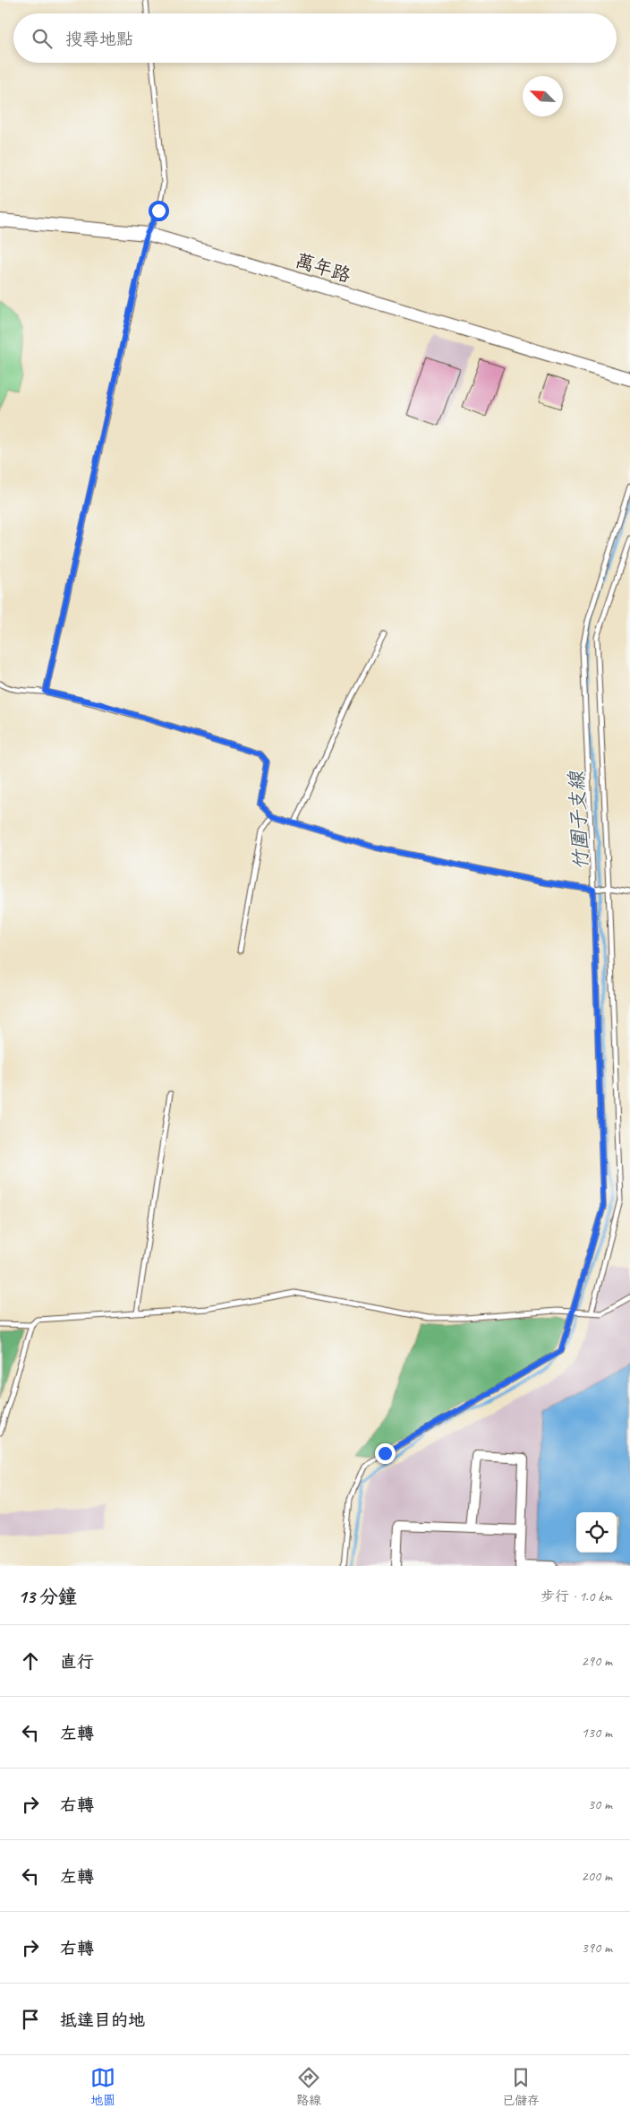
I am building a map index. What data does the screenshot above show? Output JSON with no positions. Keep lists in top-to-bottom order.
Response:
{
  "streets": {
    "street": ["萬年路"]
  },
  "water": ["竹圍子支線"],
  "north": "top left",
  "page": {
    "search": "搜尋地點",
    "heading": ["13 分鐘", "步行 · 1.0 km"],
    "list": [
      ["直行", "290 m"],
      ["左轉", "130 m"],
      ["右轉", "30 m"],
      ["左轉", "200 m"],
      ["右轉", "390 m"],
      "抵達目的地"
    ],
    "nav": ["地圖", "路線", "已儲存"]
  }
}
